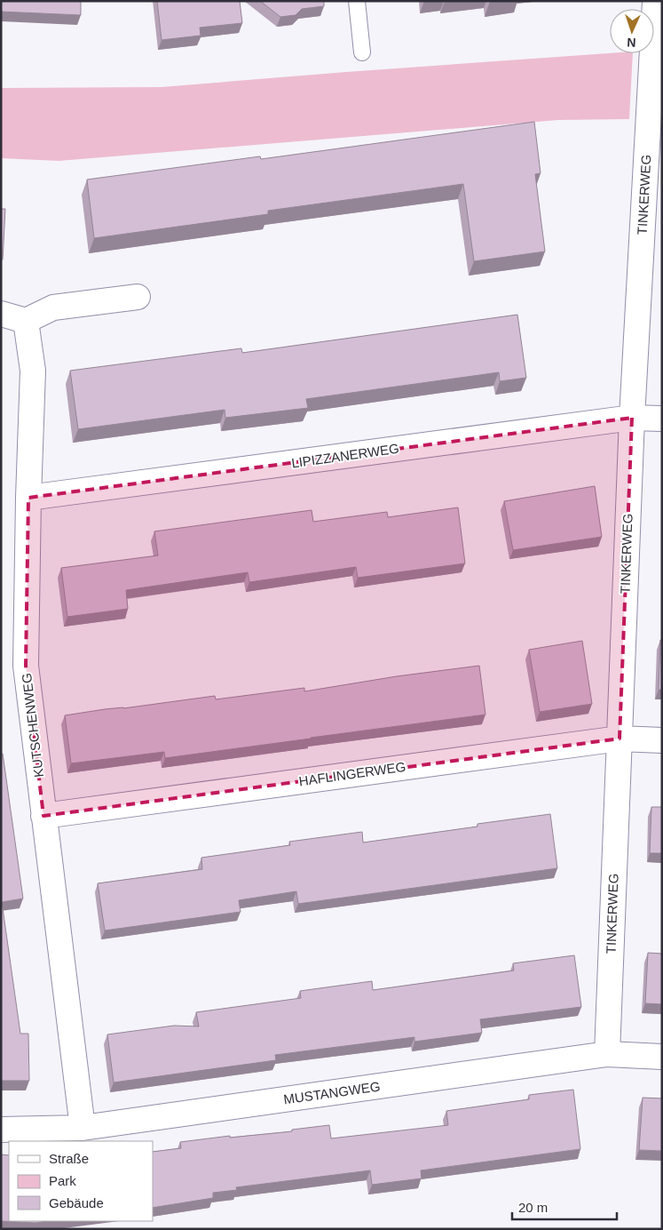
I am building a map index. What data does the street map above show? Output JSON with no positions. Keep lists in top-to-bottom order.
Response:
{
  "streets": {
    "street": [
      "TINKERWEG",
      "LIPIZZANERWEG",
      "KUTSCHENWEG",
      "HAFLINGERWEG",
      "MUSTANGWEG"
    ]
  },
  "crossings": [
    ["TINKERWEG", "LIPIZZANERWEG"],
    ["TINKERWEG", "HAFLINGERWEG"],
    ["TINKERWEG", "MUSTANGWEG"],
    ["LIPIZZANERWEG", "KUTSCHENWEG"],
    ["KUTSCHENWEG", "HAFLINGERWEG"],
    ["KUTSCHENWEG", "MUSTANGWEG"]
  ],
  "legend": ["Straße", "Park", "Gebäude"],
  "scale_bar": "20 m",
  "north": "bottom"
}
